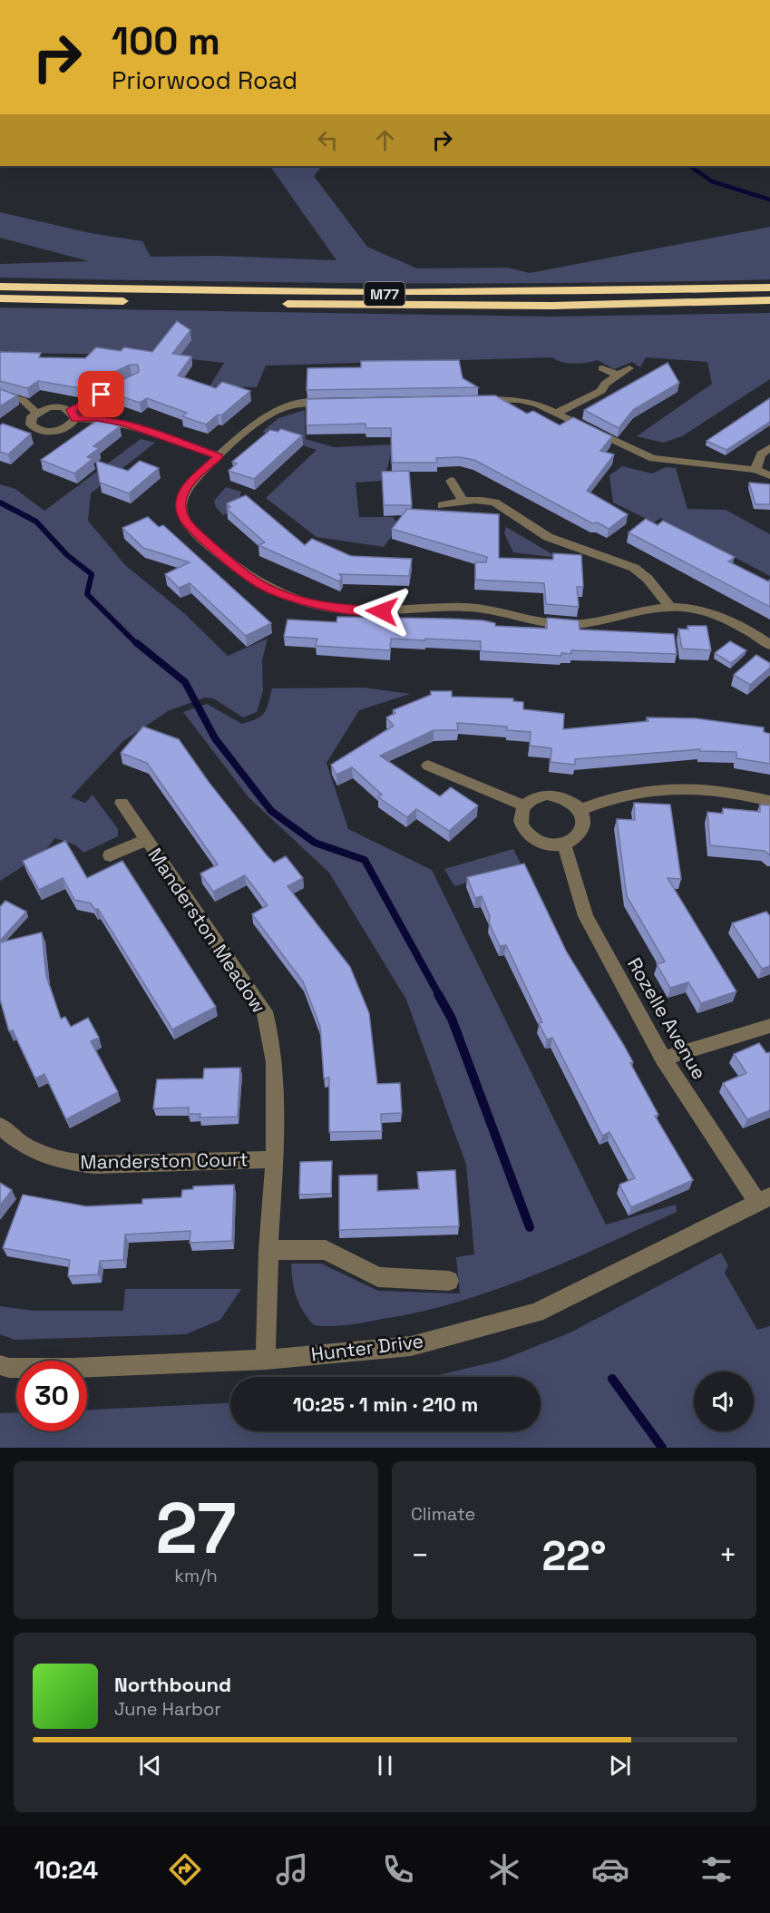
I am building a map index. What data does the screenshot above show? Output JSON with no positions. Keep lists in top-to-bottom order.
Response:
{
  "streets": {
    "highway": ["M77"],
    "street": [
      "Manderston Meadow",
      "Rozelle Avenue",
      "Manderston Court",
      "Hunter Drive"
    ]
  },
  "crossings": [
    ["Manderston Meadow", "Manderston Court"],
    ["Manderston Meadow", "Hunter Drive"],
    ["Rozelle Avenue", "Hunter Drive"]
  ],
  "page": {
    "turn": ["100 m", "Priorwood Road"],
    "limit": "30",
    "trip": "10:25 · 1 min · 210 m",
    "tile": [
      ["27", "km/h"],
      "Climate"
    ],
    "heat": ["−", "22°", "+"],
    "song": ["Northbound", "June Harbor"],
    "tabs": "10:24"
  }
}
